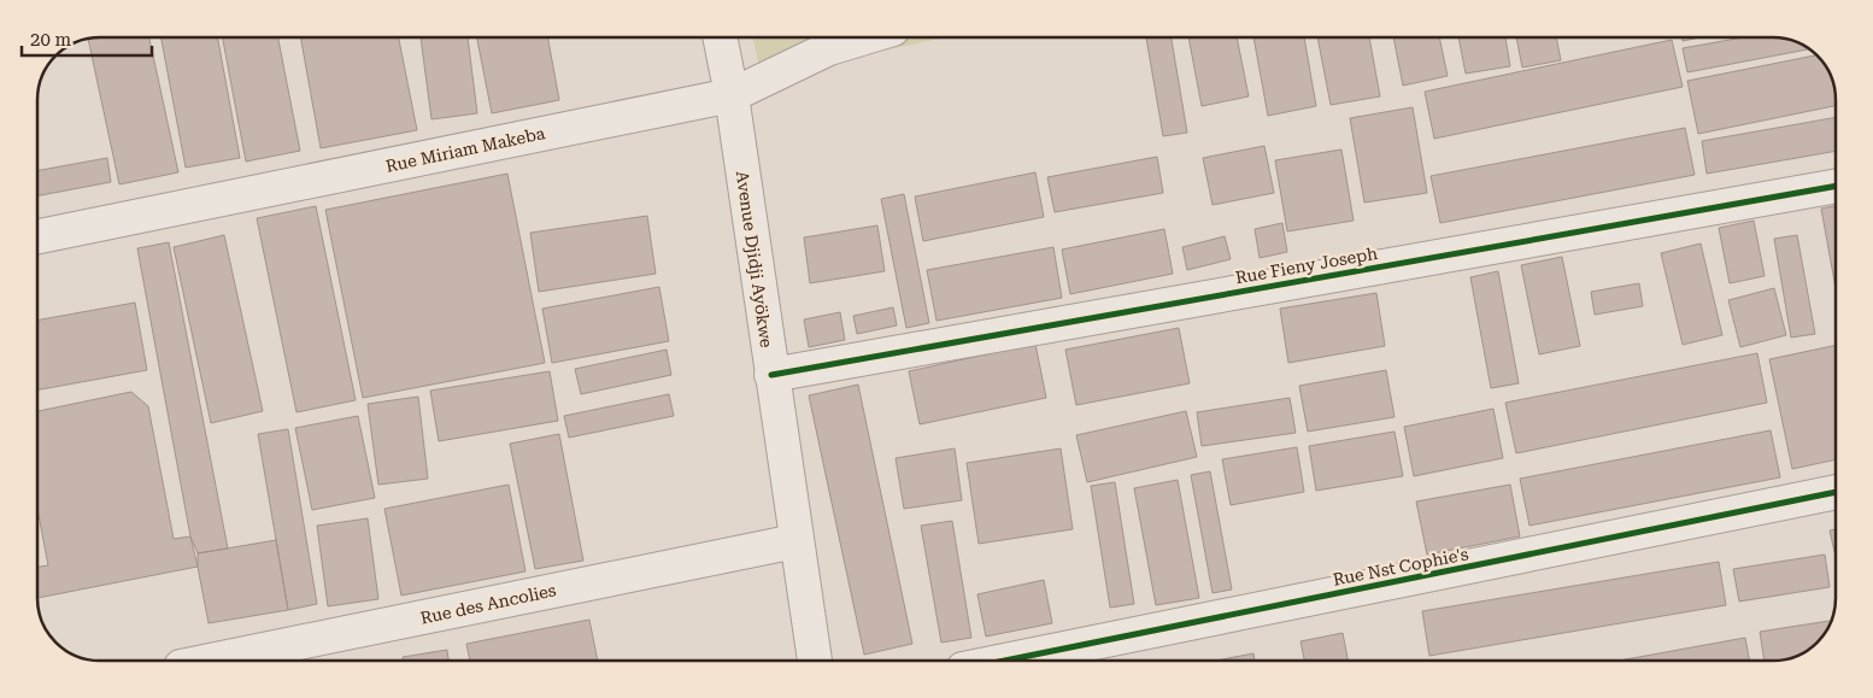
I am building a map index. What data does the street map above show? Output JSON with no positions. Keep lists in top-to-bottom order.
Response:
{
  "streets": {
    "street": [
      "Rue Miriam Makeba",
      "Avenue Djidji Ayökwe",
      "Rue Fieny Joseph",
      "Rue Nst Cophie's",
      "Rue des Ancolies"
    ]
  },
  "crossings": [
    ["Rue Miriam Makeba", "Avenue Djidji Ayökwe"],
    ["Avenue Djidji Ayökwe", "Rue Fieny Joseph"],
    ["Avenue Djidji Ayökwe", "Rue des Ancolies"]
  ],
  "scale_bar": "20 m"
}
